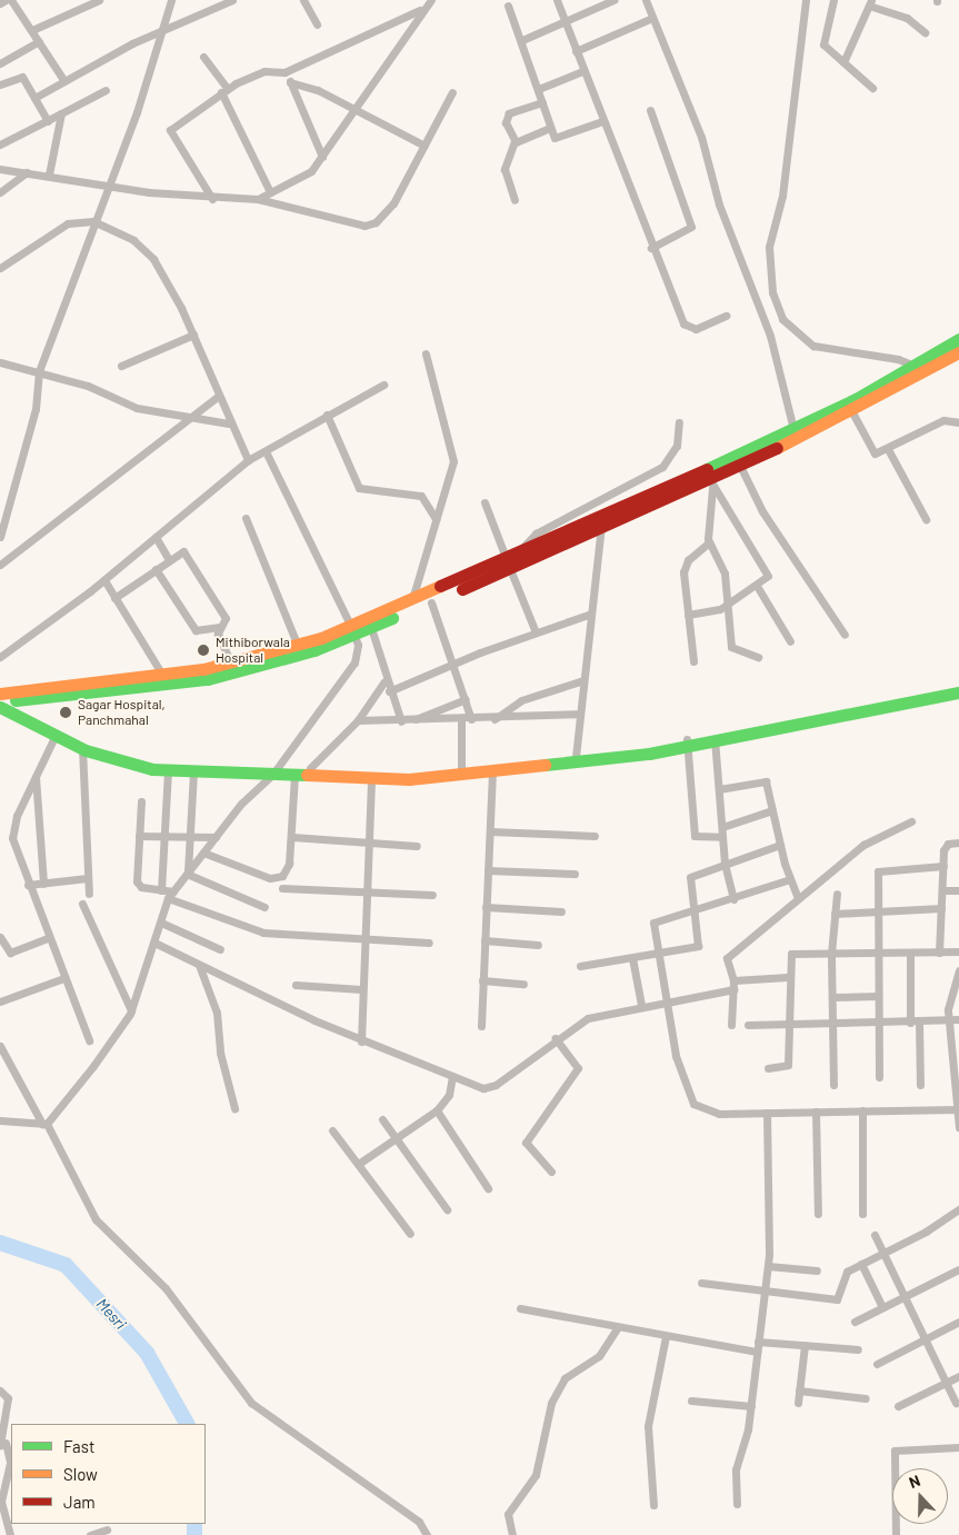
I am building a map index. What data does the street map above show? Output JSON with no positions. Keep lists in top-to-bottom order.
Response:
{
  "water": ["Mesri"],
  "places": ["Mithiborwala Hospital", "Sagar Hospital, Panchmahal"],
  "legend": ["Fast", "Slow", "Jam"],
  "north": "top"
}
